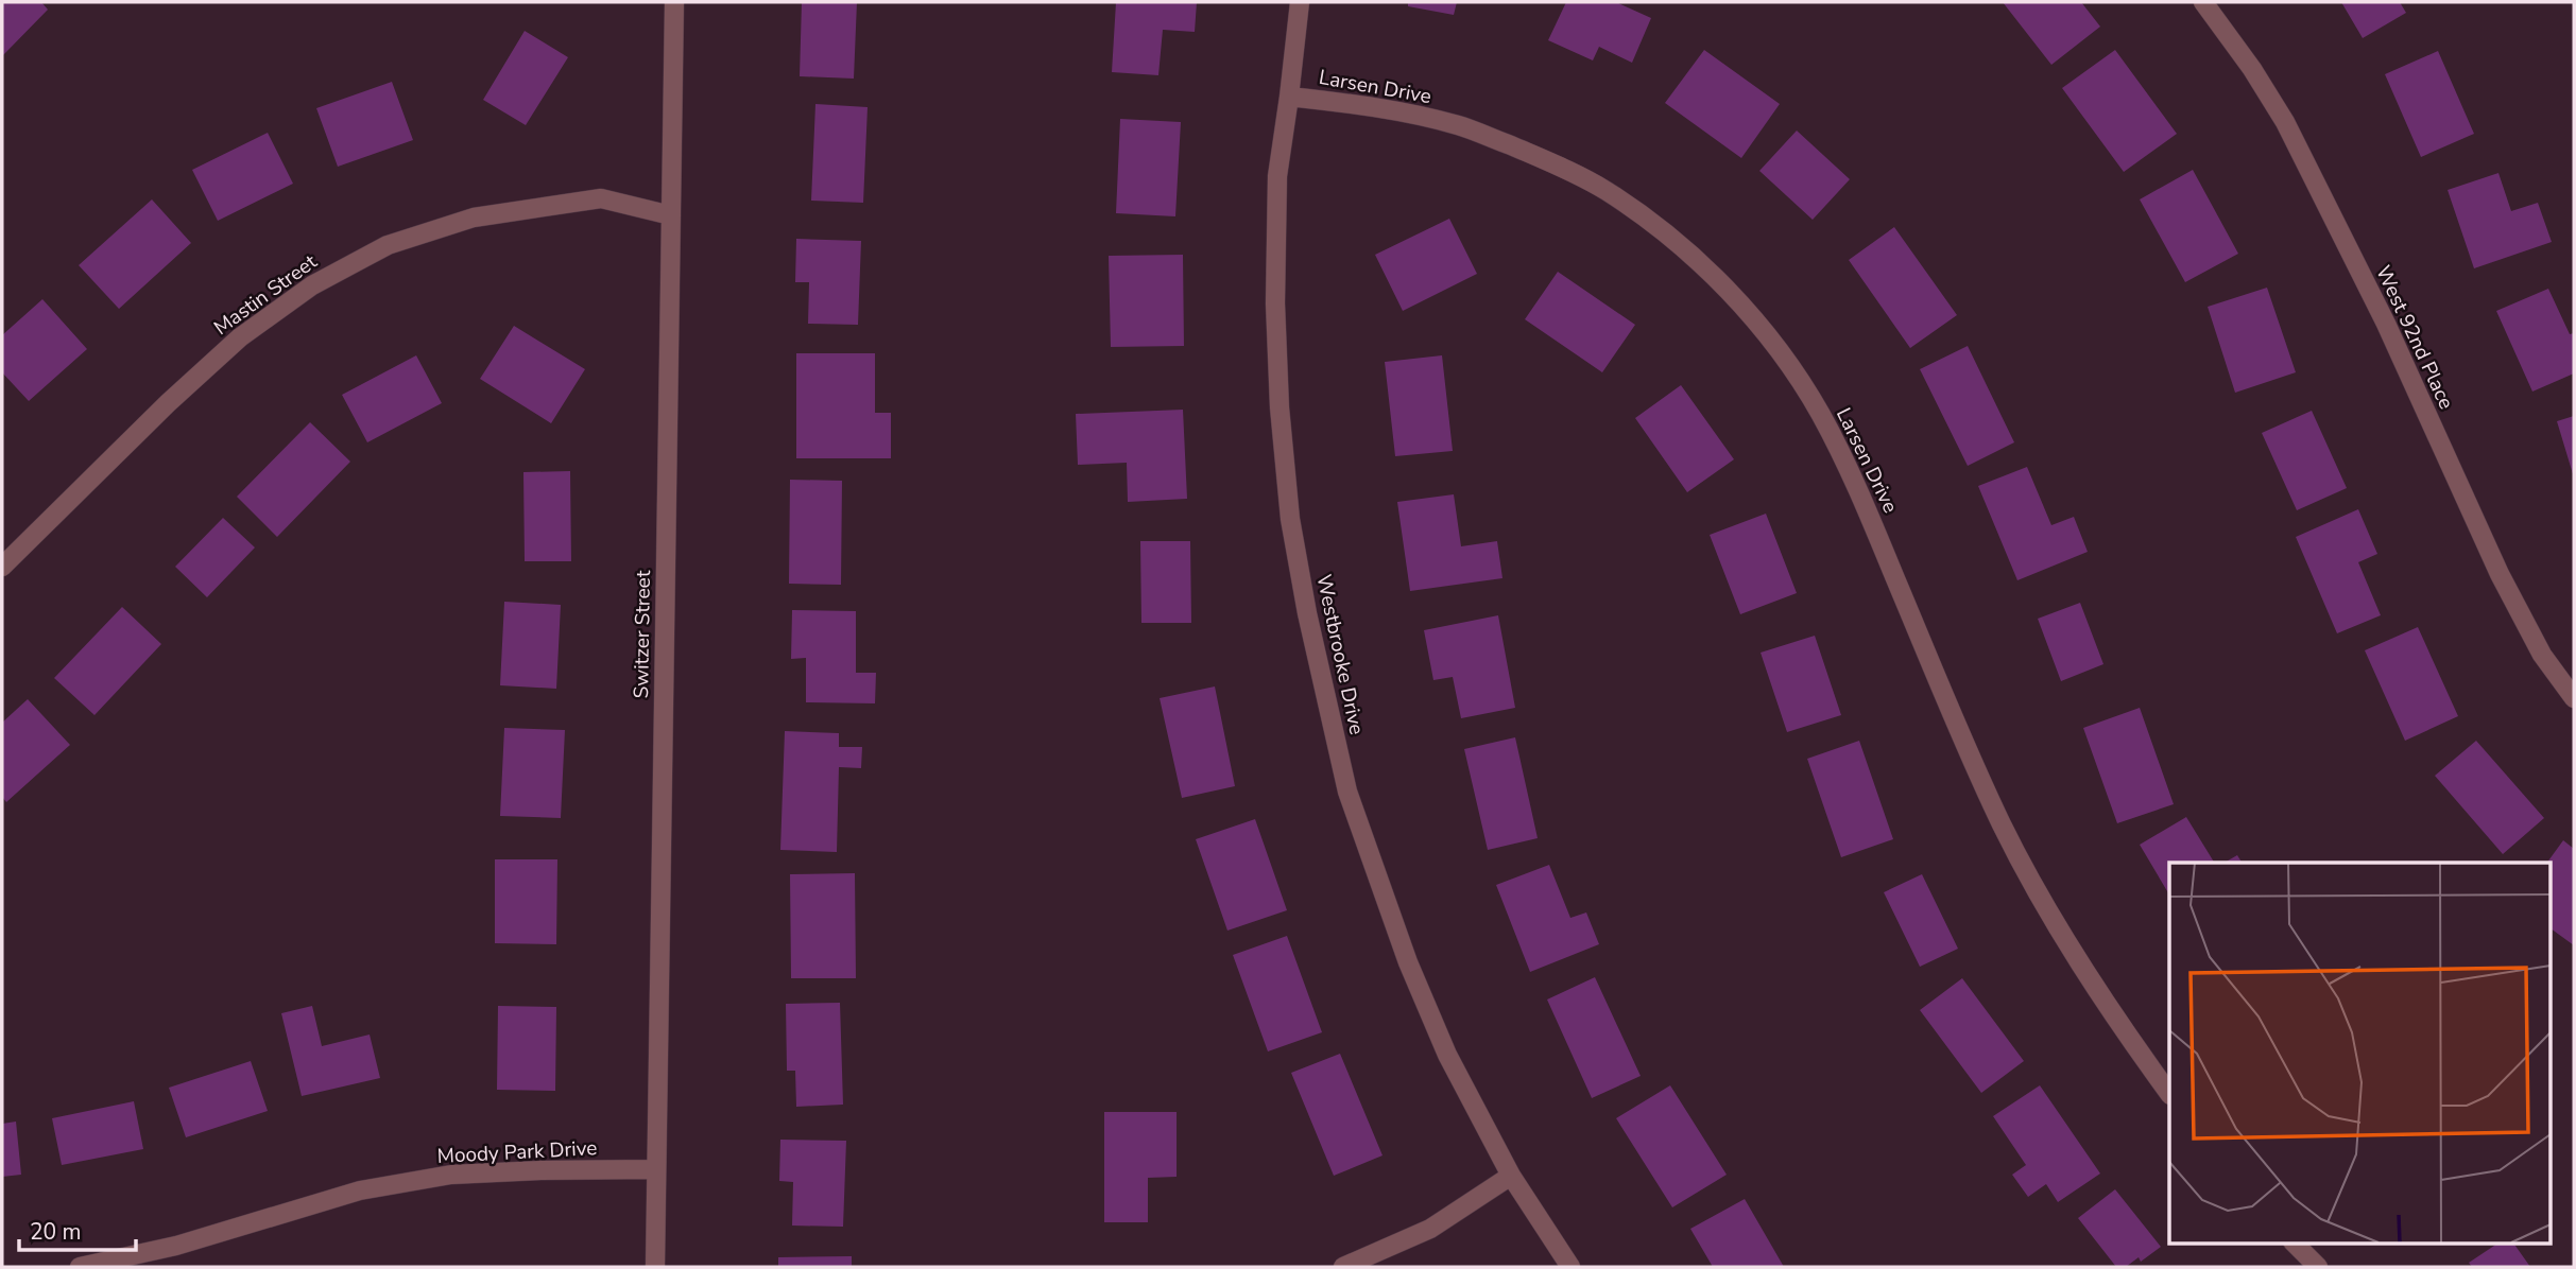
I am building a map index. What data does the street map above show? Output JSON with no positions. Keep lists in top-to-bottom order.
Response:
{
  "streets": {
    "street": [
      "Larsen Drive",
      "Mastin Street",
      "West 92nd Place",
      "Switzer Street",
      "Westbrooke Drive",
      "Moody Park Drive"
    ]
  },
  "crossings": [
    ["Larsen Drive", "Westbrooke Drive"],
    ["Mastin Street", "Switzer Street"],
    ["Switzer Street", "Moody Park Drive"]
  ],
  "scale_bar": "20 m"
}
